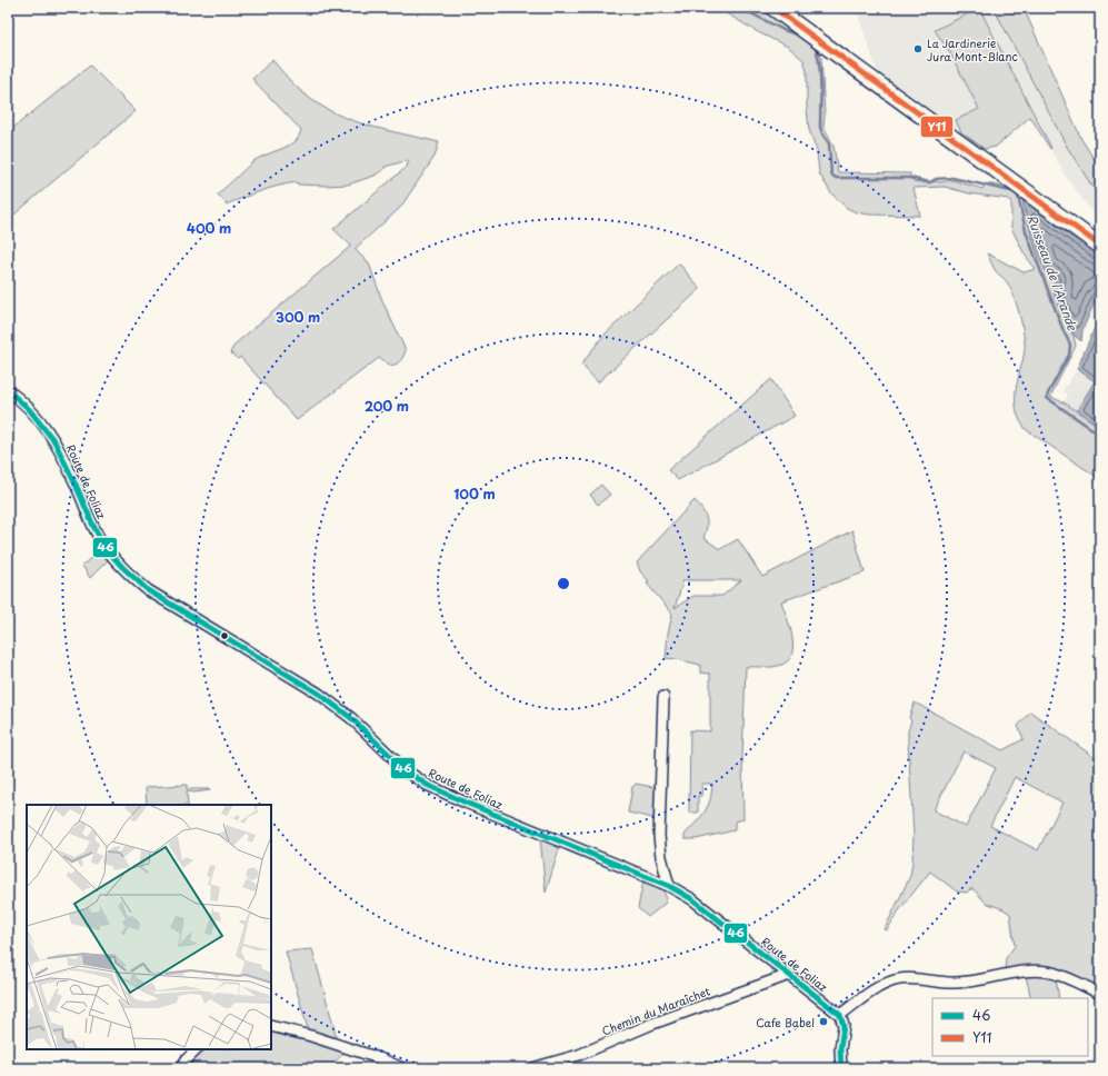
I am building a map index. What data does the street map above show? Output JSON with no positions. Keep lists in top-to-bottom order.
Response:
{
  "streets": {
    "street": ["Route de Foliaz", "Chemin du Maraîchet"]
  },
  "crossings": [
    ["Route de Foliaz", "Chemin du Maraîchet"]
  ],
  "water": ["Ruisseau de l'Arande"],
  "places": ["La Jardinerie Jura Mont-Blanc", "Cafe Babel"],
  "lines": ["transit line Y11", "transit line 46"],
  "legend": ["46", "Y11"],
  "rings": [
    "400 m",
    "300 m",
    "200 m",
    "100 m"
  ]
}
